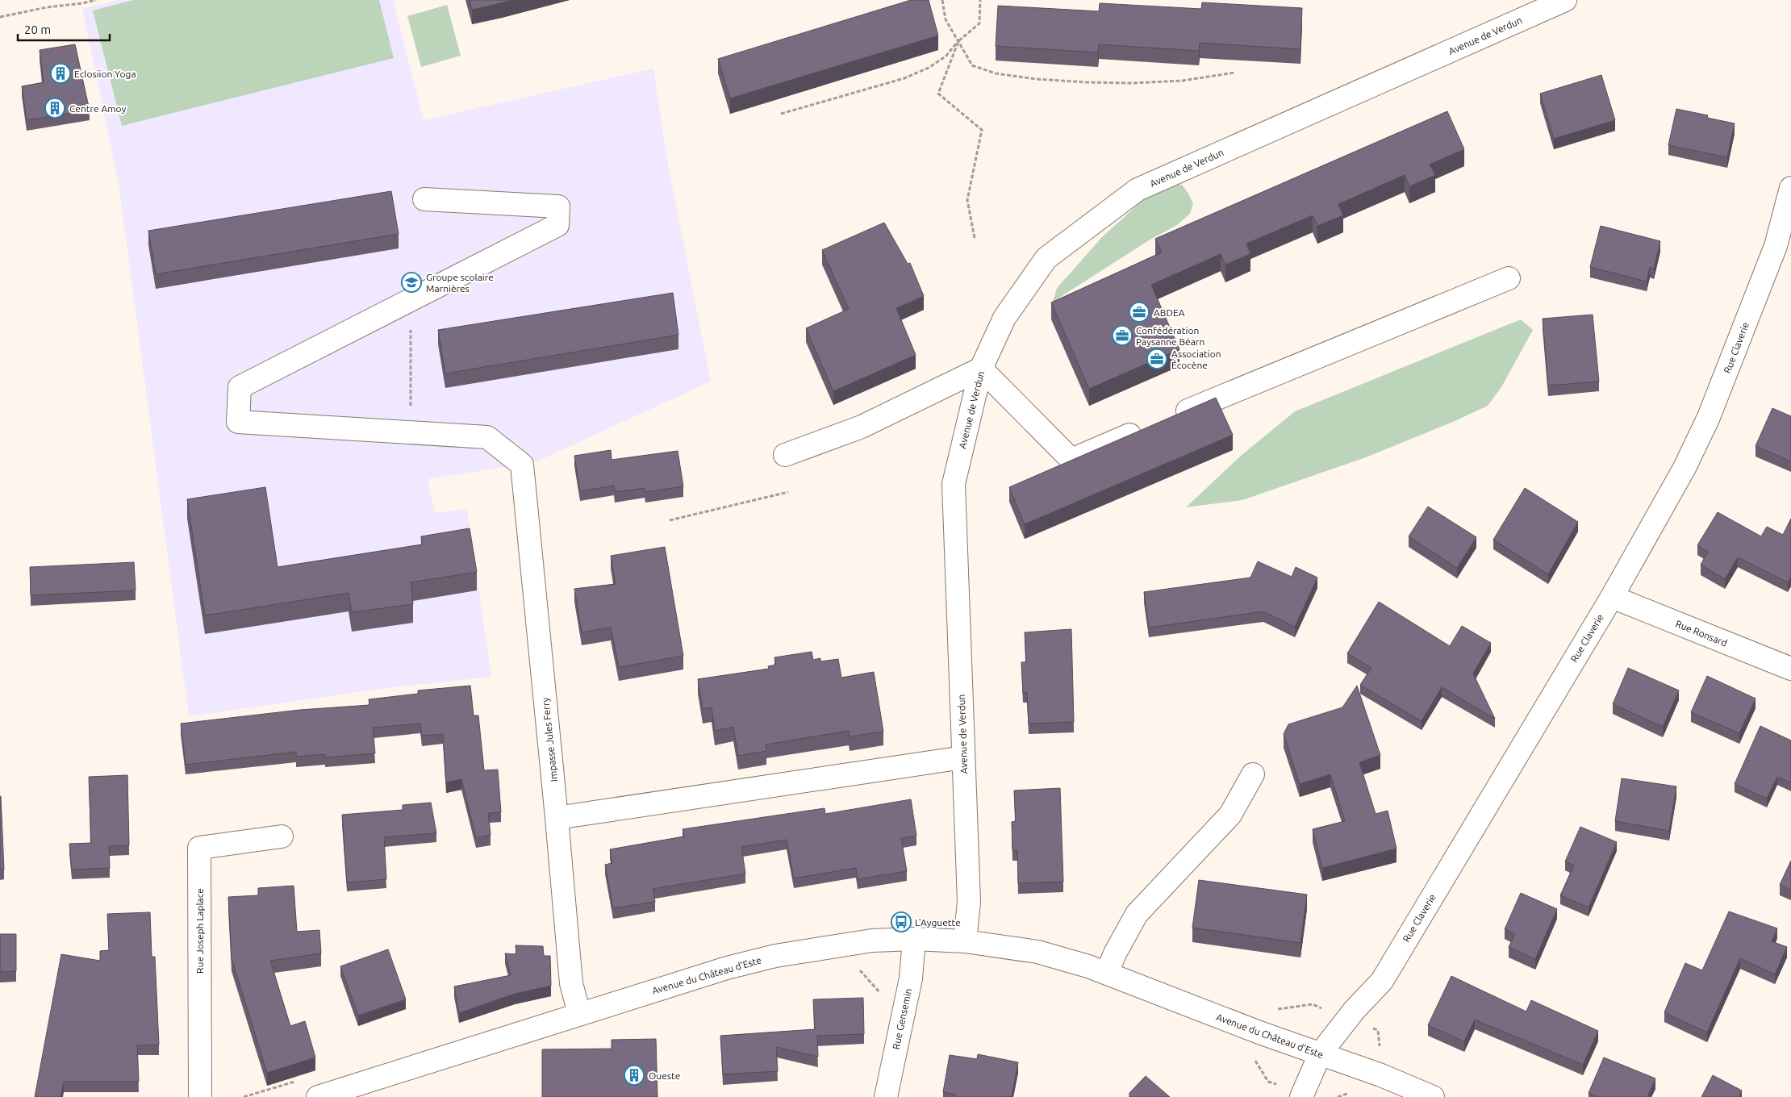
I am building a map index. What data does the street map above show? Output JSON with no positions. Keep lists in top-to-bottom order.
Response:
{
  "streets": {
    "street": [
      "Avenue de Verdun",
      "Rue Claverie",
      "Rue Ronsard",
      "Impasse Jules Ferry",
      "Rue Joseph Laplace",
      "Avenue du Château d'Este",
      "Rue Gensemin"
    ]
  },
  "crossings": [
    ["Avenue de Verdun", "Avenue du Château d'Este"],
    ["Rue Claverie", "Rue Ronsard"],
    ["Rue Claverie", "Avenue du Château d'Este"],
    ["Impasse Jules Ferry", "Avenue du Château d'Este"],
    ["Avenue du Château d'Este", "Rue Gensemin"]
  ],
  "places": {
    "building": ["Eclosiion Yoga", "Centre Amoy", "Oueste"],
    "school or university": ["Groupe scolaire Marnières"],
    "office": ["ABDEA", "Confédération Paysanne Béarn", "Association Écocène"],
    "bus stop": ["L'Ayguette"]
  },
  "scale_bar": "20 m"
}
